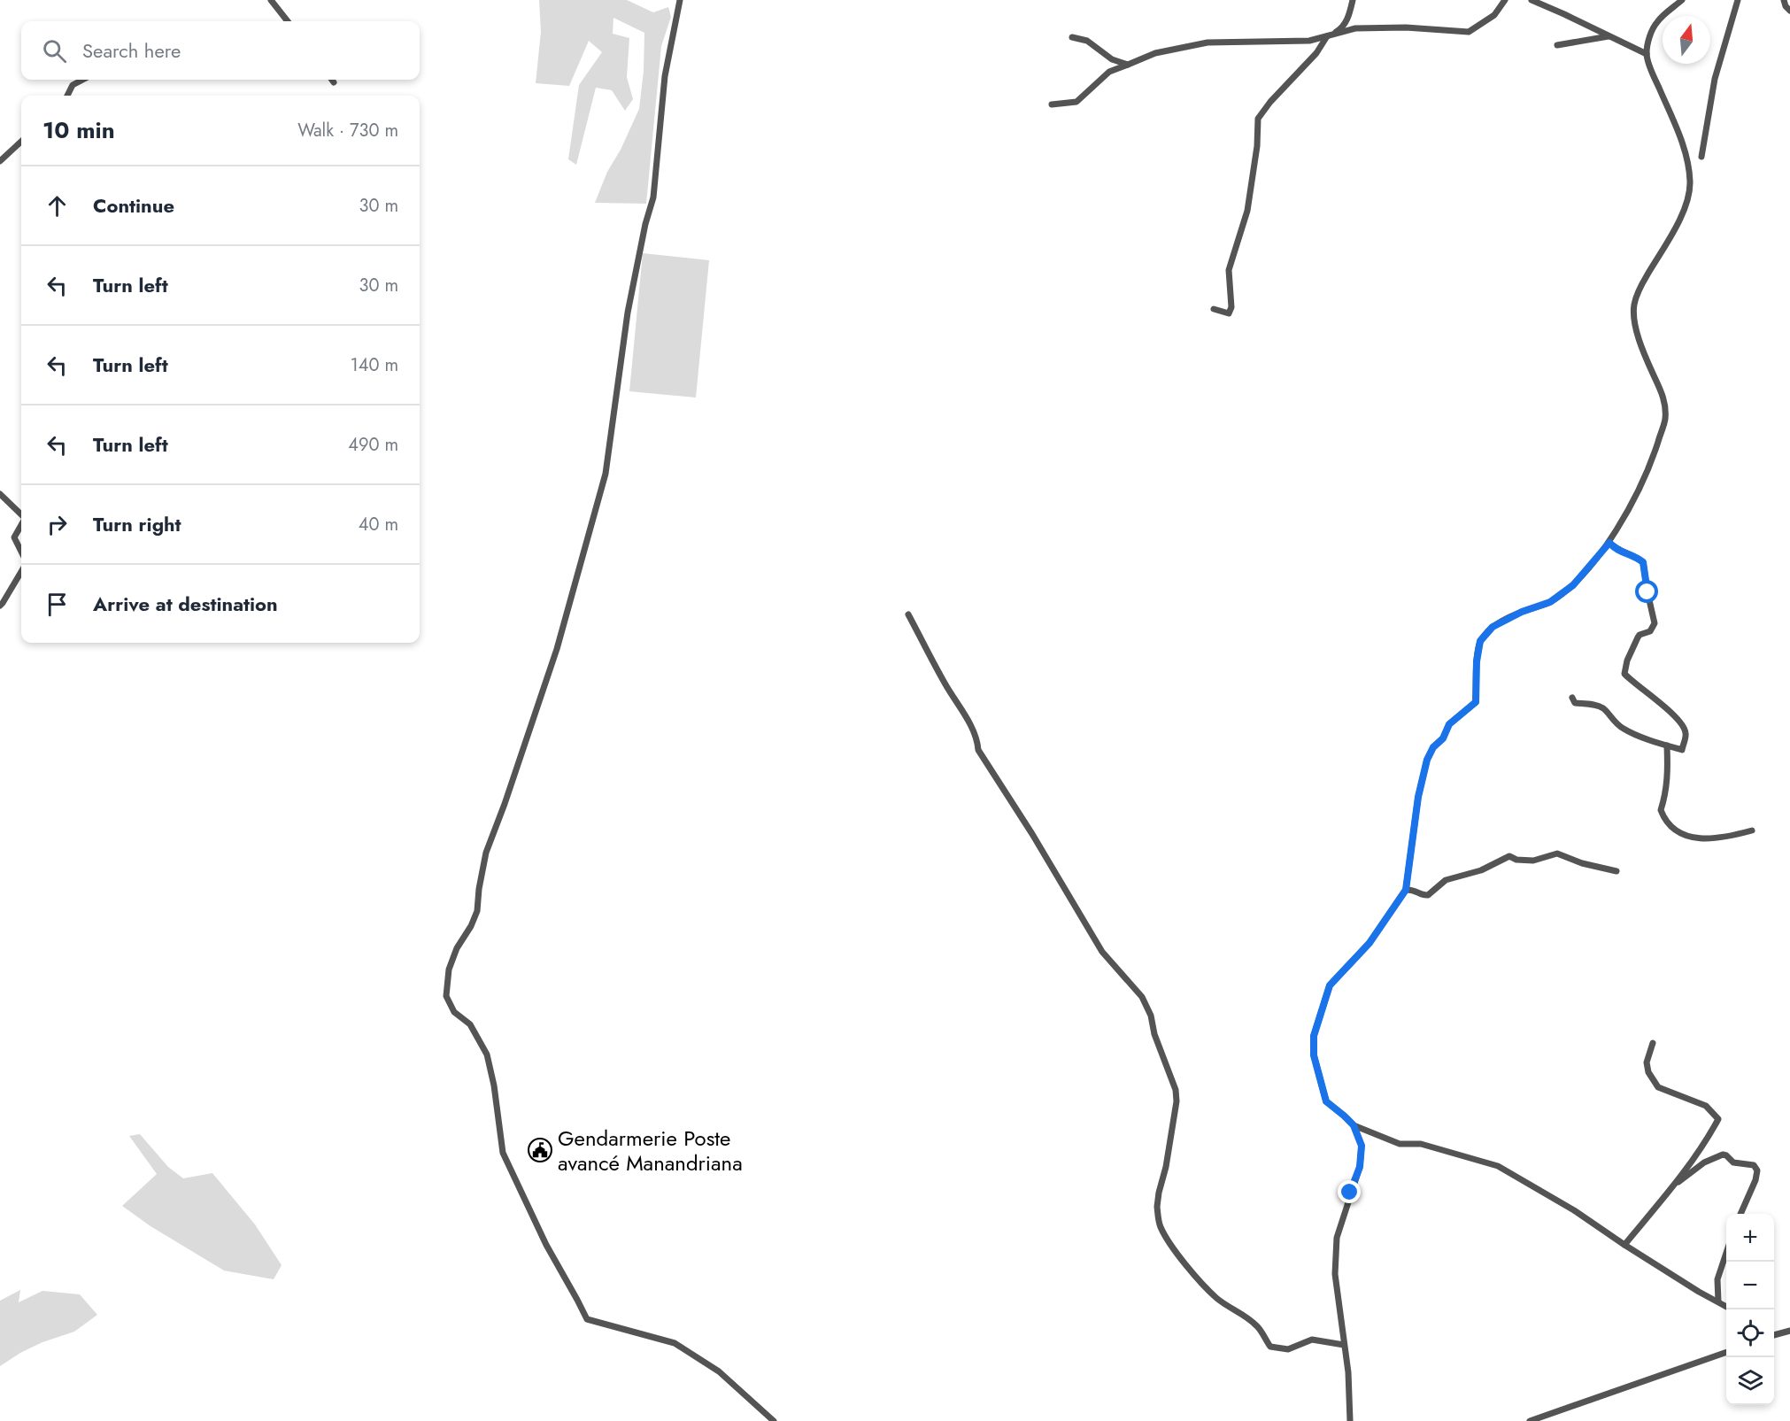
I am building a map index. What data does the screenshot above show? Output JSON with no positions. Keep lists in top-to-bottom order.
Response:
{
  "places": {
    "public building": ["Gendarmerie Poste avancé Manandriana"]
  },
  "north": "top",
  "page": {
    "search": "Search here",
    "heading": ["10 min", "Walk · 730 m"],
    "list": [
      ["Continue", "30 m"],
      ["Turn left", "30 m"],
      ["Turn left", "140 m"],
      ["Turn left", "490 m"],
      ["Turn right", "40 m"],
      "Arrive at destination"
    ],
    "map_buttons": ["+", "−"]
  }
}
